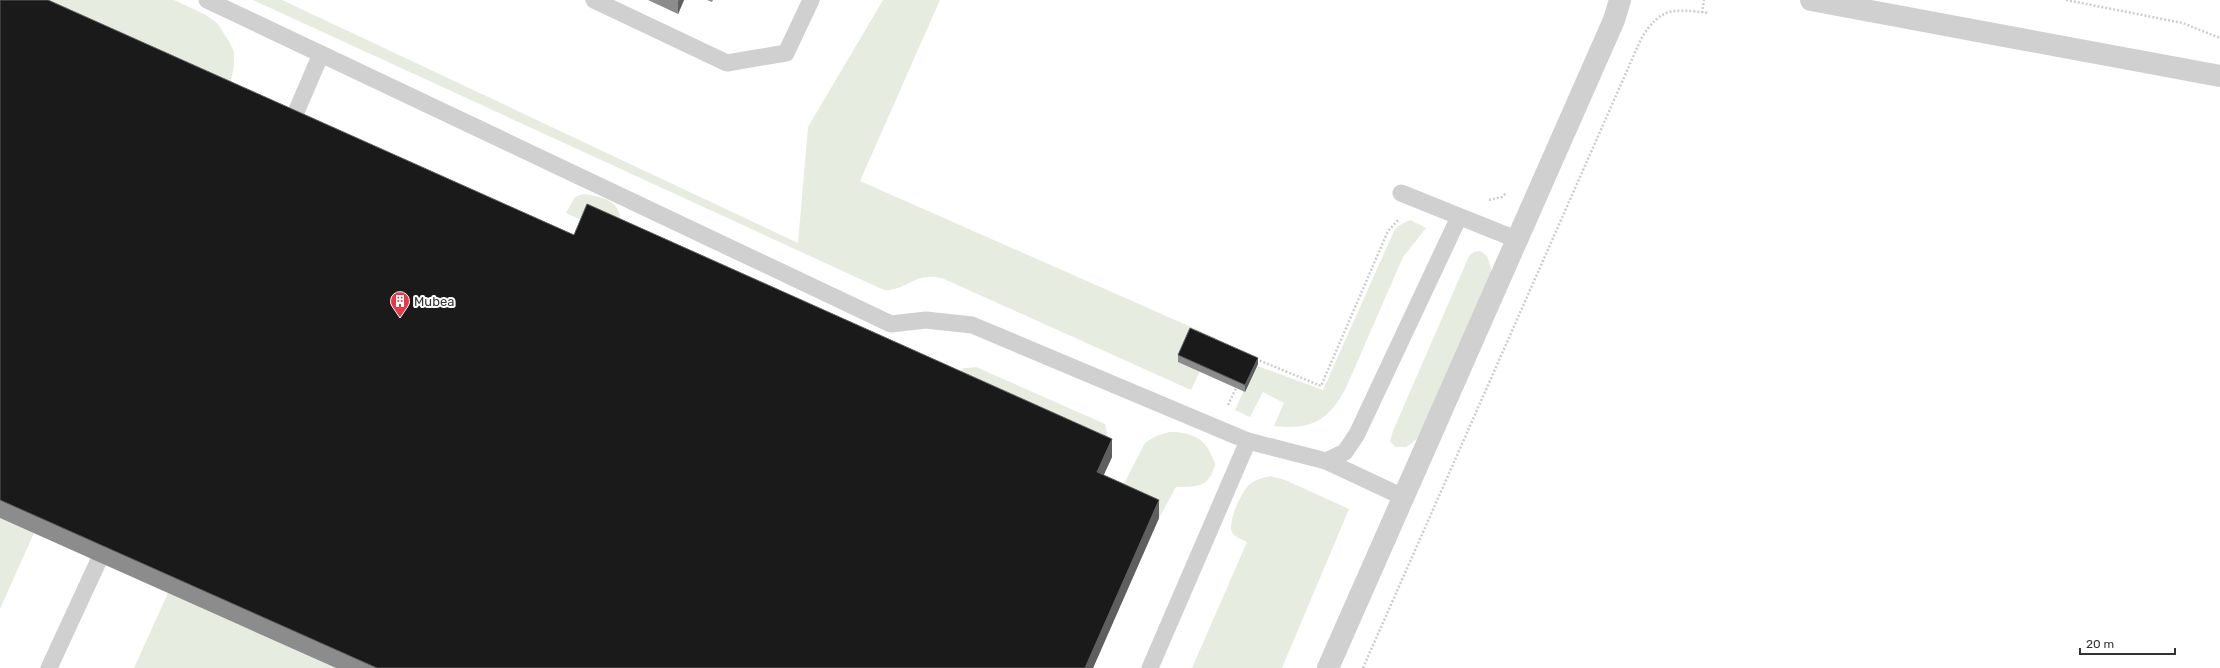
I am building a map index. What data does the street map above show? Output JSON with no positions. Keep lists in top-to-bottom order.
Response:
{
  "places": {
    "building": ["Mubea"]
  },
  "scale_bar": "20 m"
}
